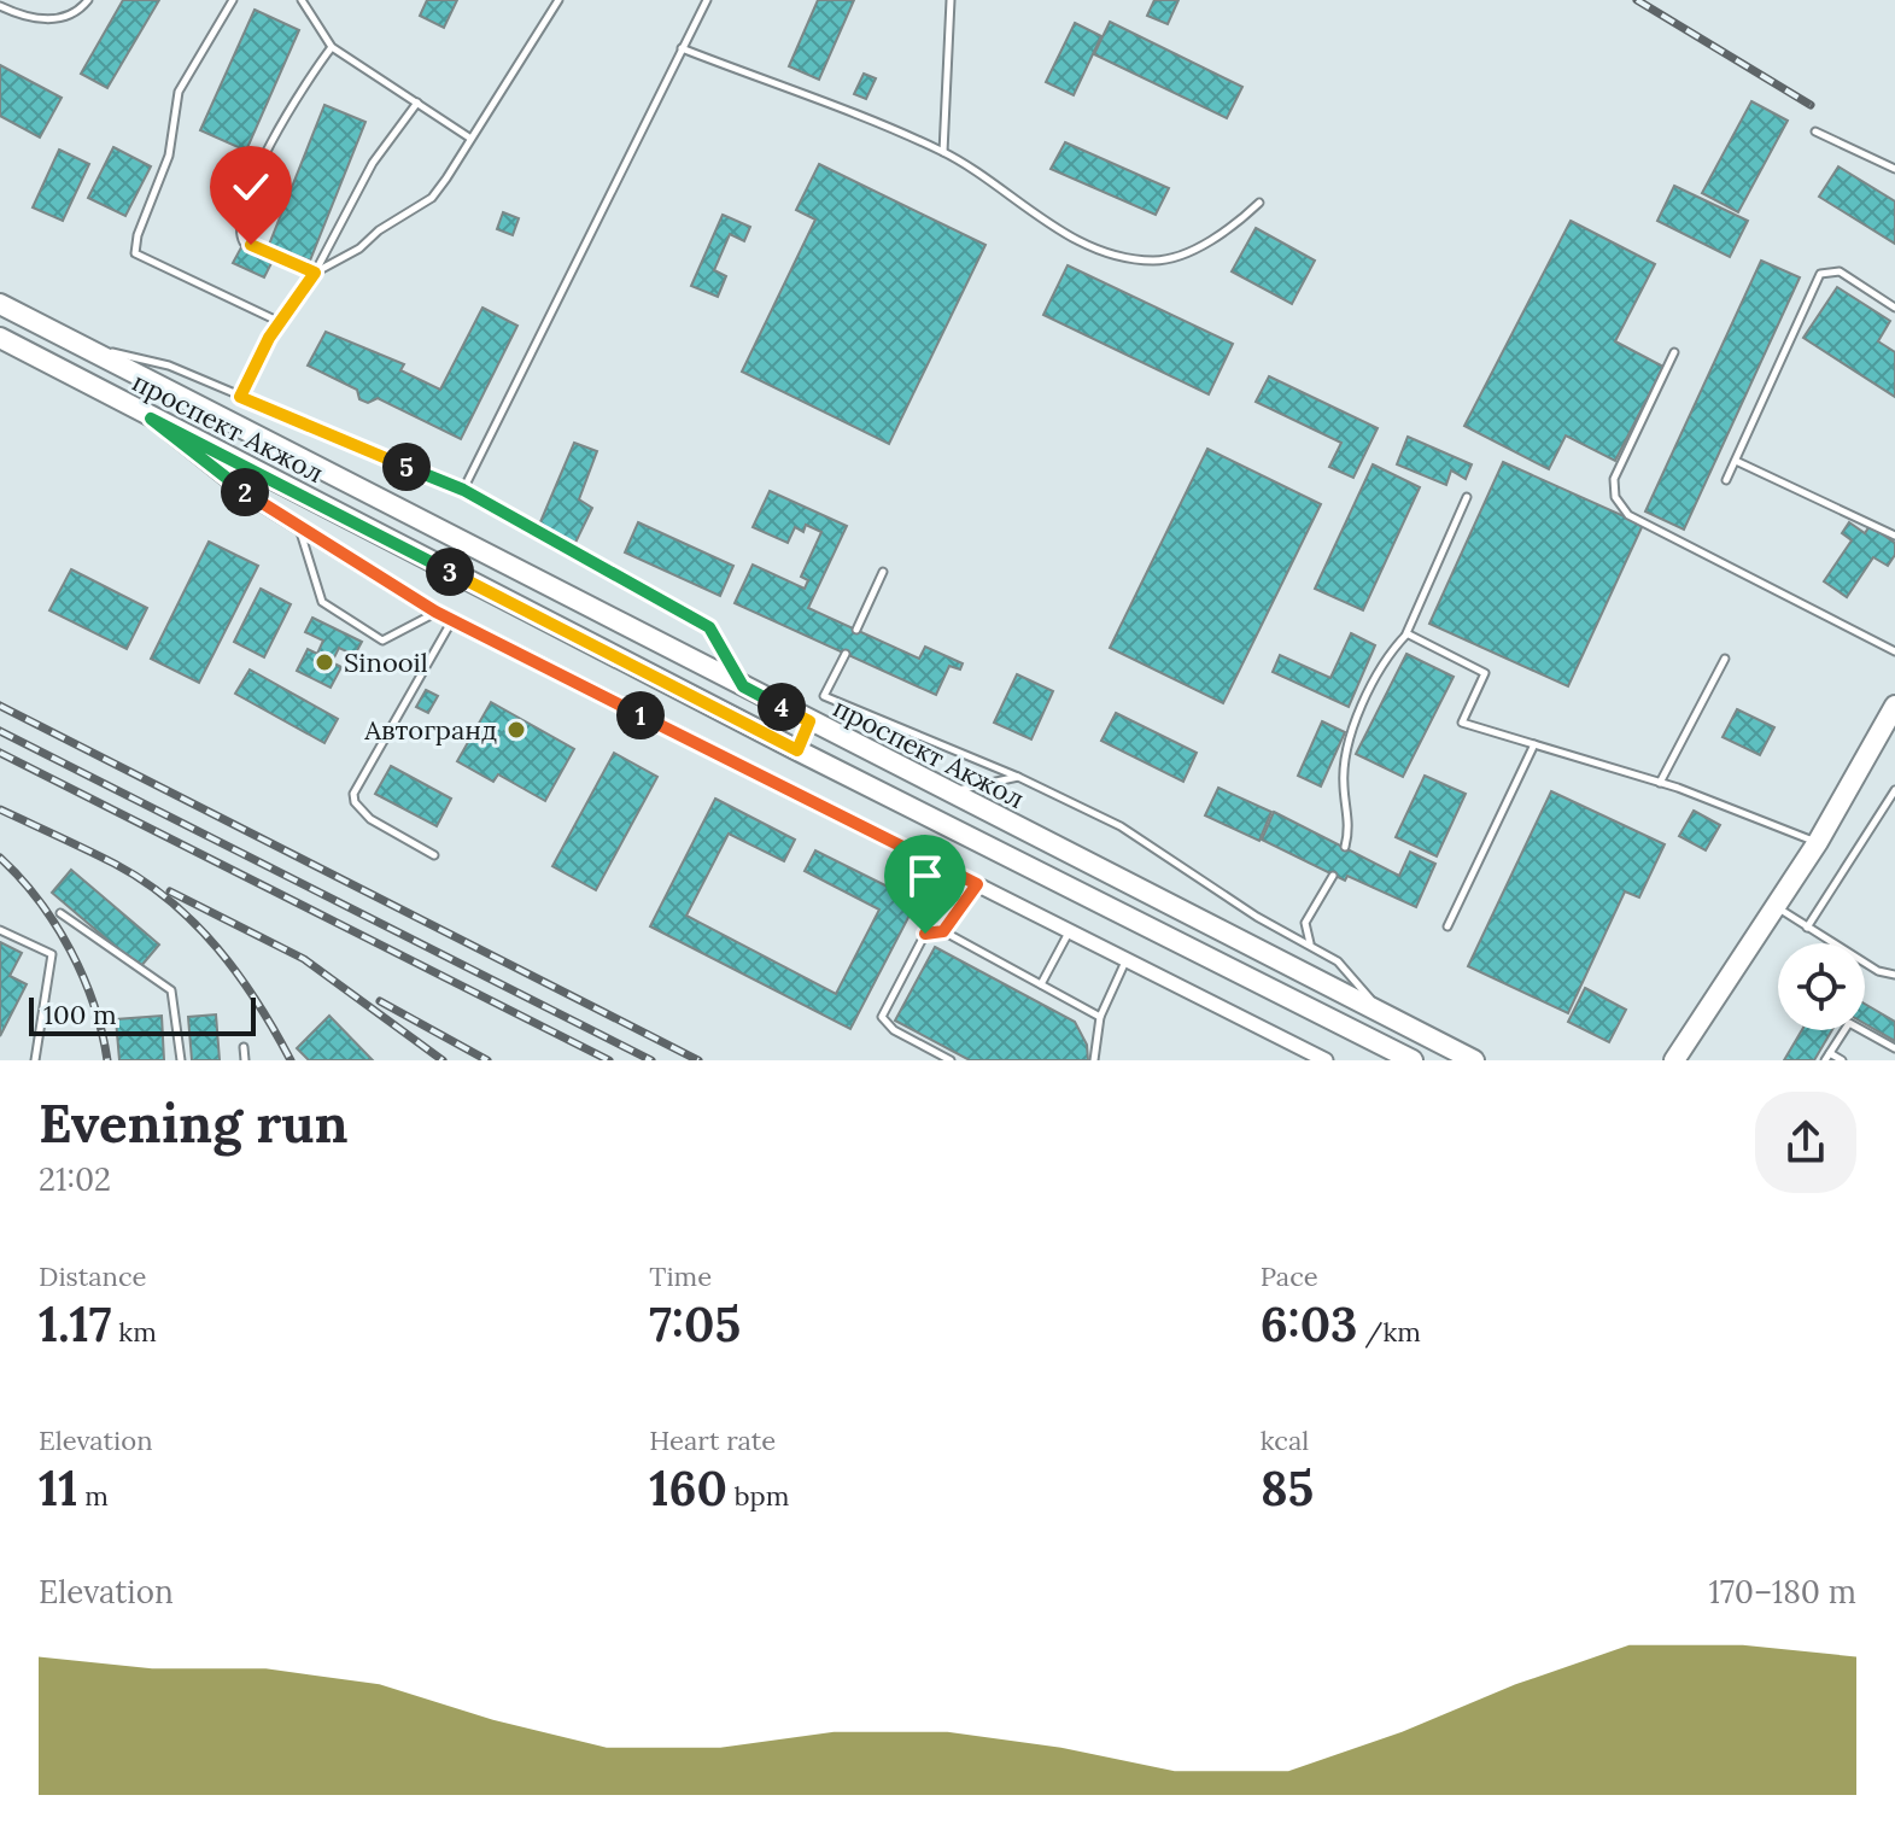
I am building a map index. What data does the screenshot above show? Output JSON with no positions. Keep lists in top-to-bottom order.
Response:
{
  "streets": {
    "main road": ["проспект Акжол"]
  },
  "places": ["Sinooil", "Автогранд"],
  "scale_bar": "100 m",
  "page": {
    "pins": [
      "5",
      "2",
      "3",
      "4",
      "1"
    ],
    "scale": "100 m",
    "heading": ["Evening run", "21:02"],
    "stats": [
      ["Distance", "1.17 km"],
      ["Time", "7:05"],
      ["Pace", "6:03 /km"],
      ["Elevation", "11 m"],
      ["Heart rate", "160 bpm"],
      ["kcal", "85"]
    ],
    "chart": ["Elevation", "170–180 m"]
  }
}
